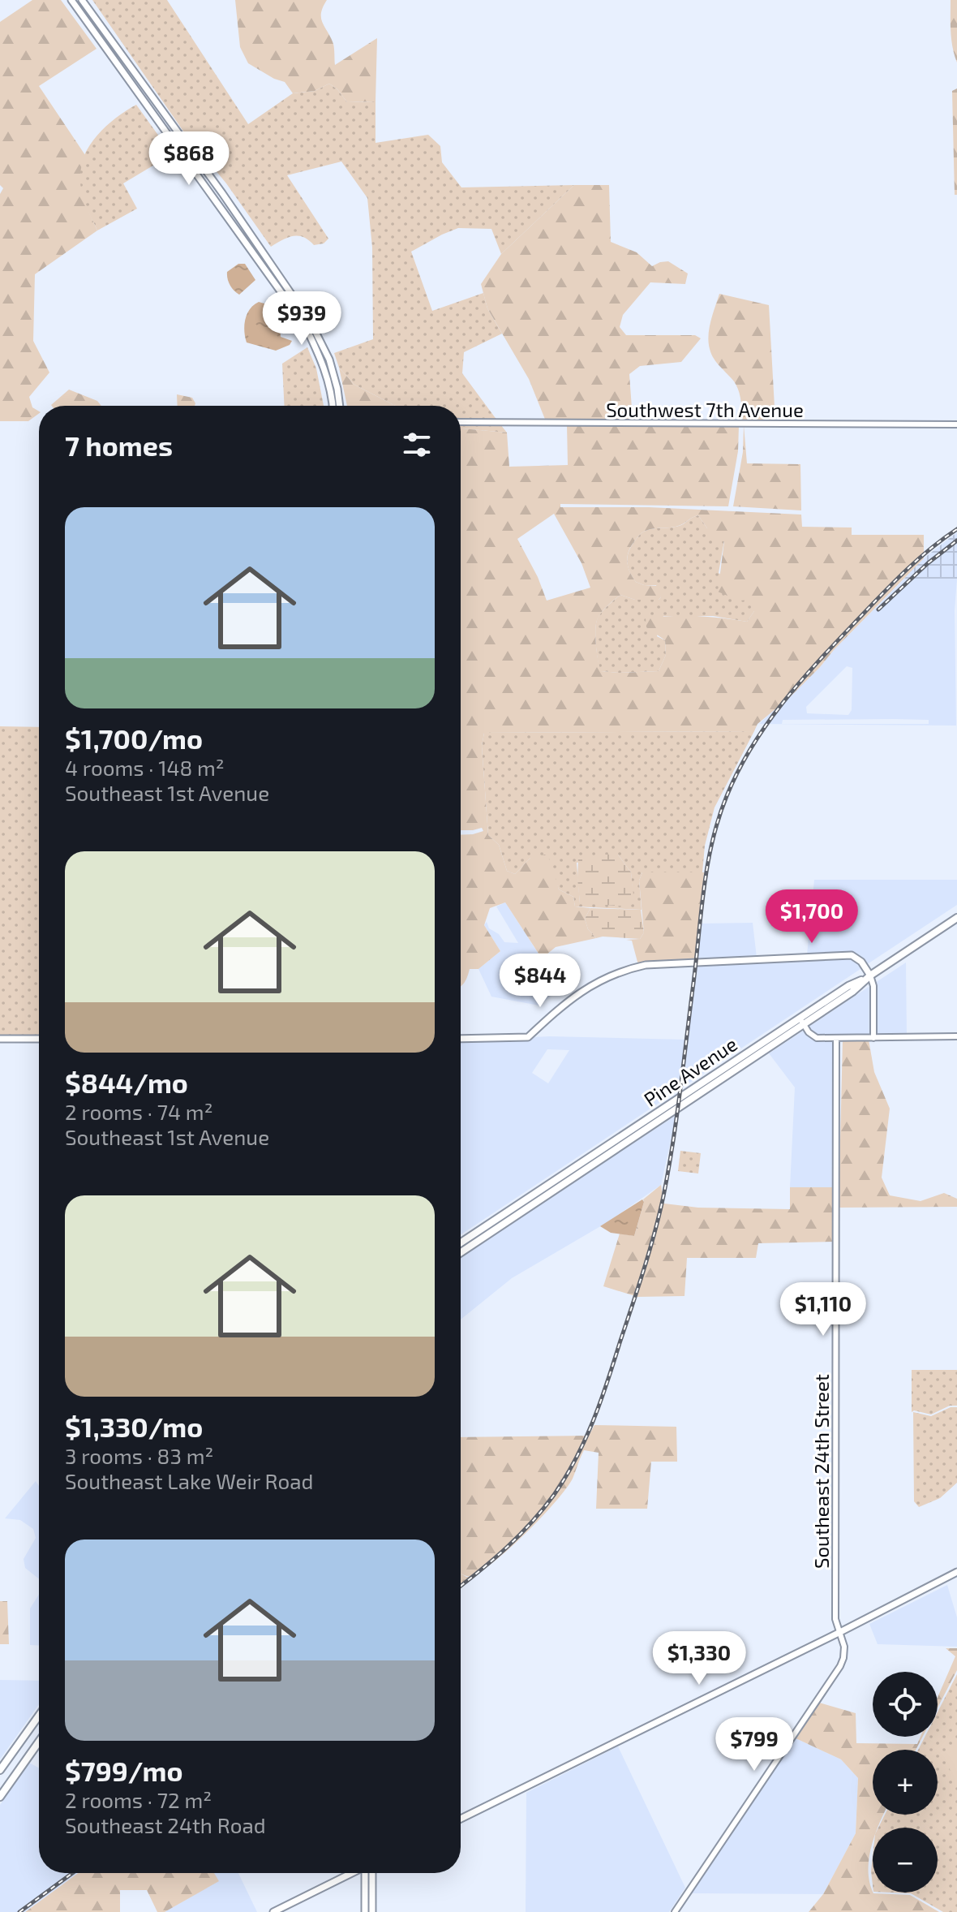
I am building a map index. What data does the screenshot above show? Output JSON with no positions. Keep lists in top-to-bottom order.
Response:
{
  "streets": {
    "highway": ["Pine Avenue"],
    "street": ["Southwest 7th Avenue", "Southeast 24th Street"]
  },
  "page": {
    "price": [
      "$868",
      "$939",
      "$1,700",
      "$844",
      "$1,110",
      "$1,330",
      "$799"
    ],
    "heading": "7 homes",
    "list": [
      {
        "name": "$1,700/mo",
        "note": "4 rooms · 148 m² · Southeast 1st Avenue"
      },
      {
        "name": "$844/mo",
        "note": "2 rooms · 74 m² · Southeast 1st Avenue"
      },
      {
        "name": "$1,330/mo",
        "note": "3 rooms · 83 m² · Southeast Lake Weir Road"
      },
      {
        "name": "$799/mo",
        "note": "2 rooms · 72 m² · Southeast 24th Road"
      }
    ],
    "map_buttons": ["+", "−"]
  }
}
